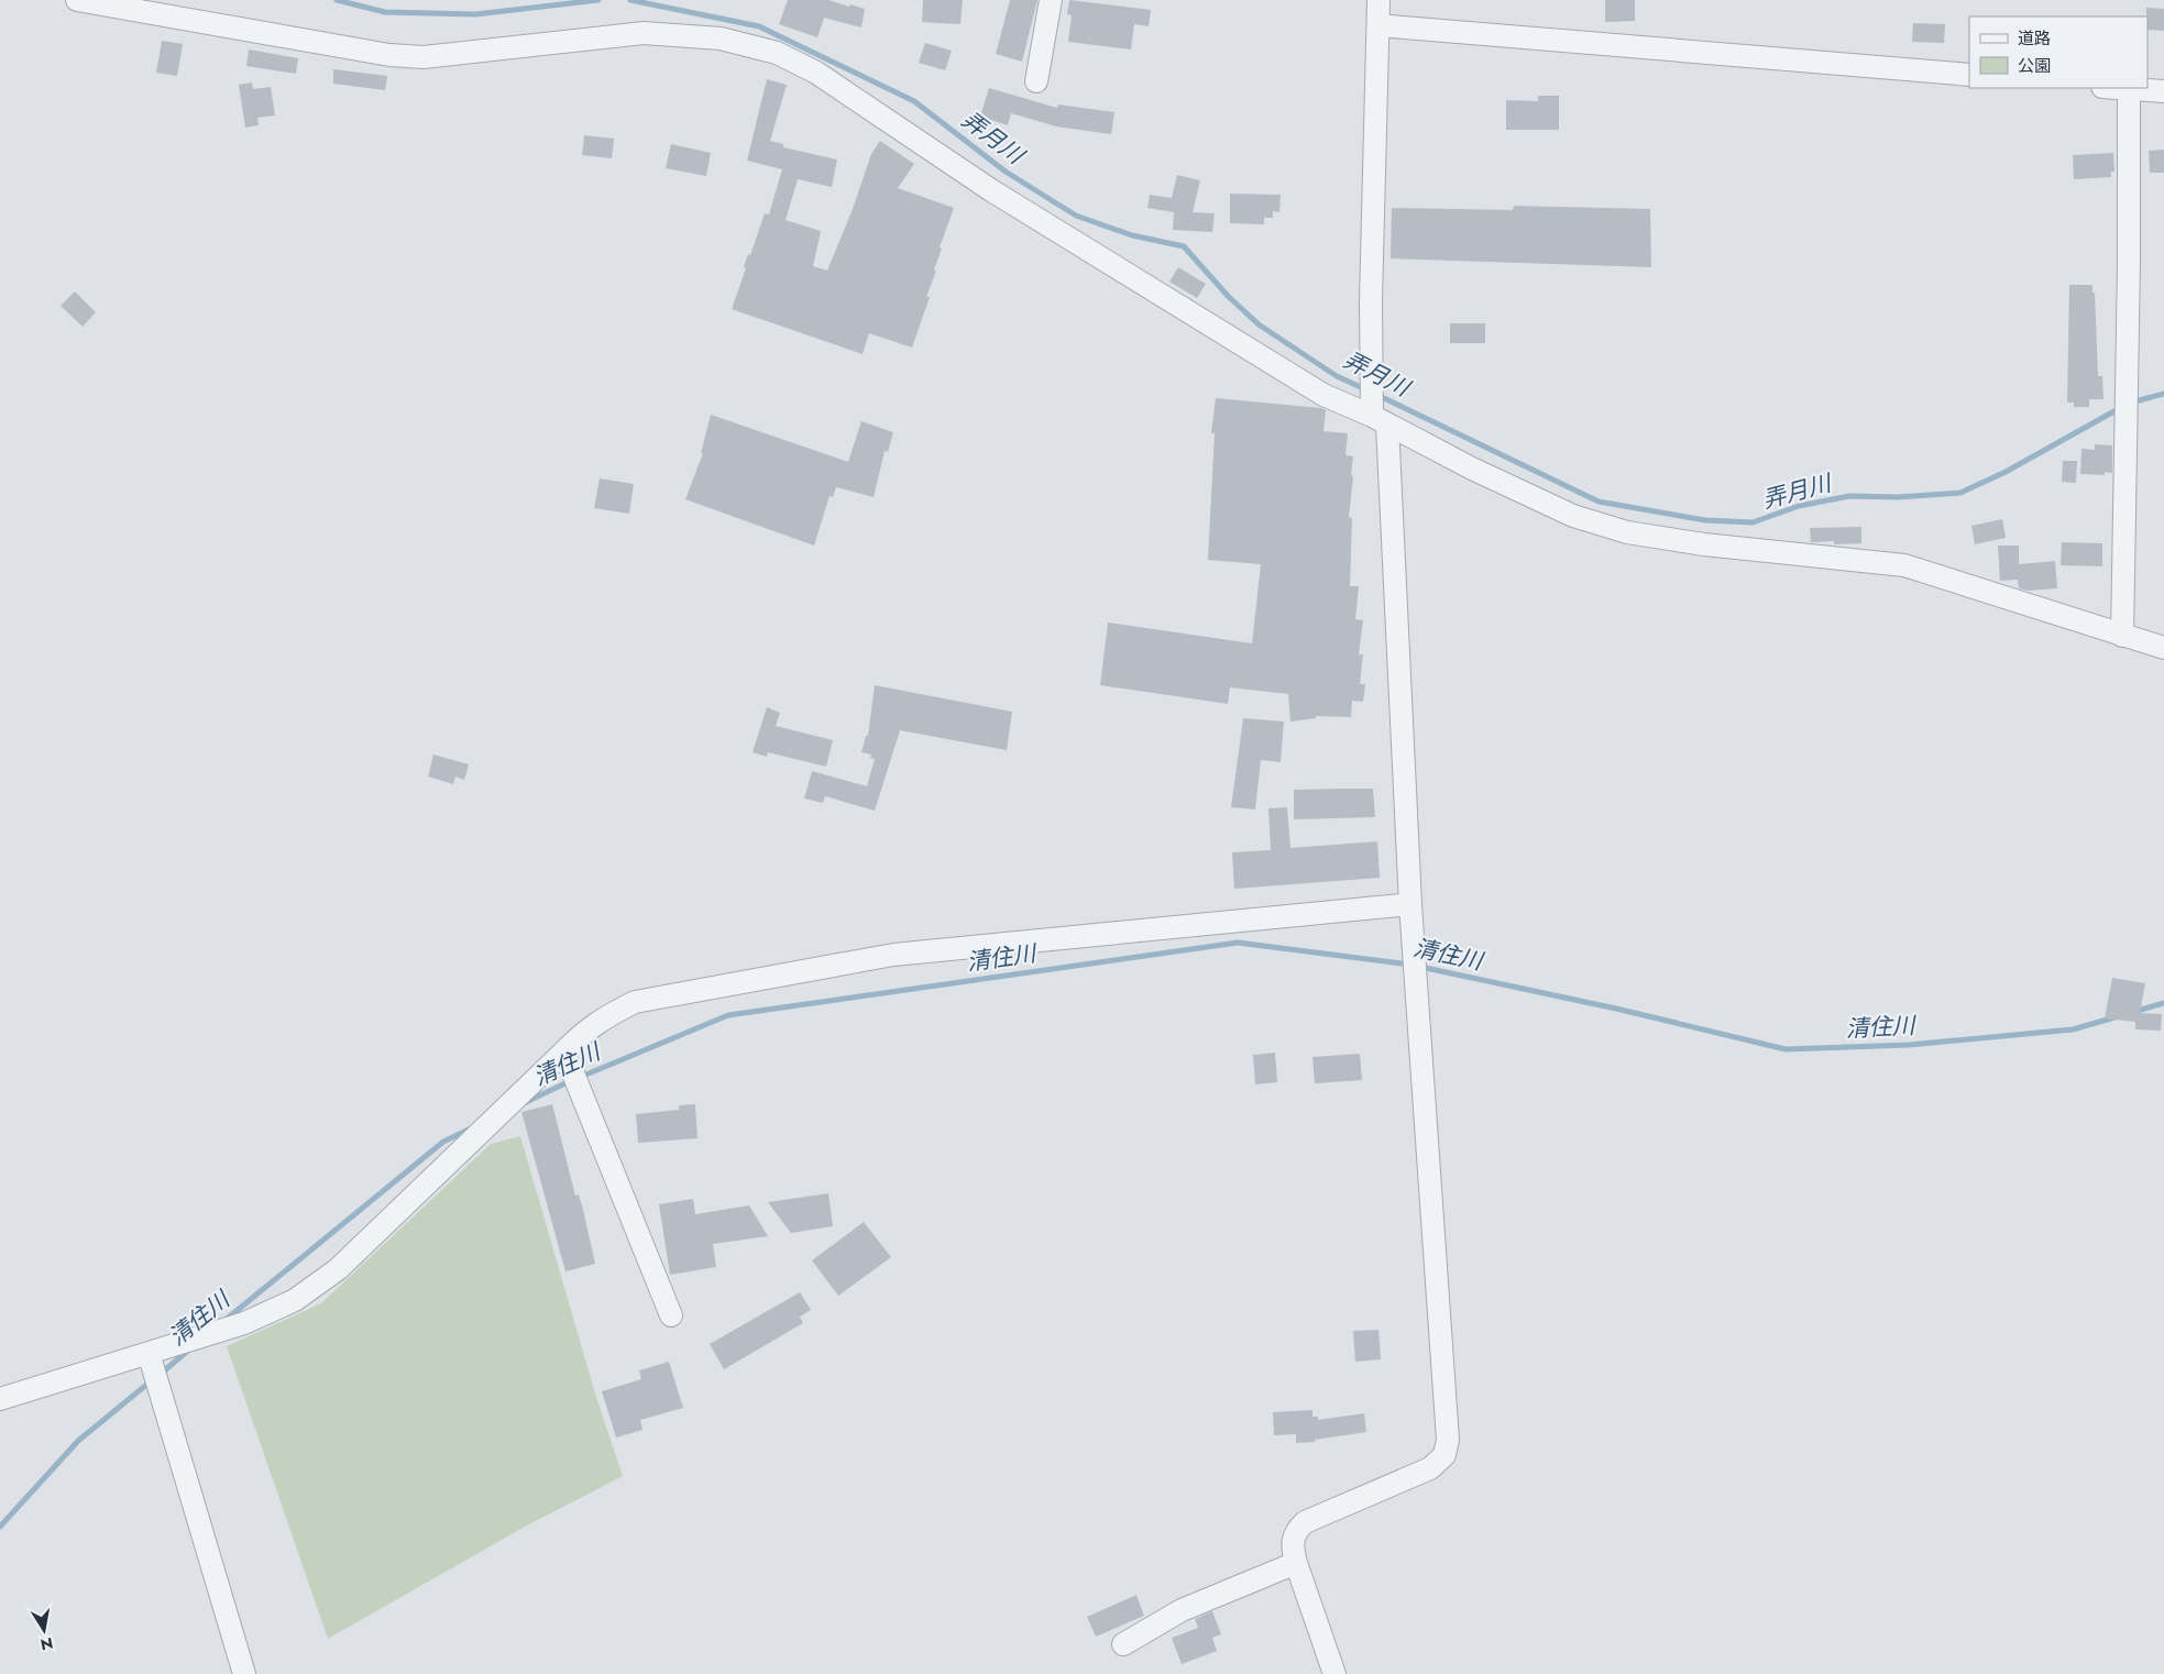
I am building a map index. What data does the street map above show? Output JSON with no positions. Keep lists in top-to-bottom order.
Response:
{
  "water": ["弄月川", "清住川"],
  "legend": ["道路", "公園"],
  "north": "bottom"
}
